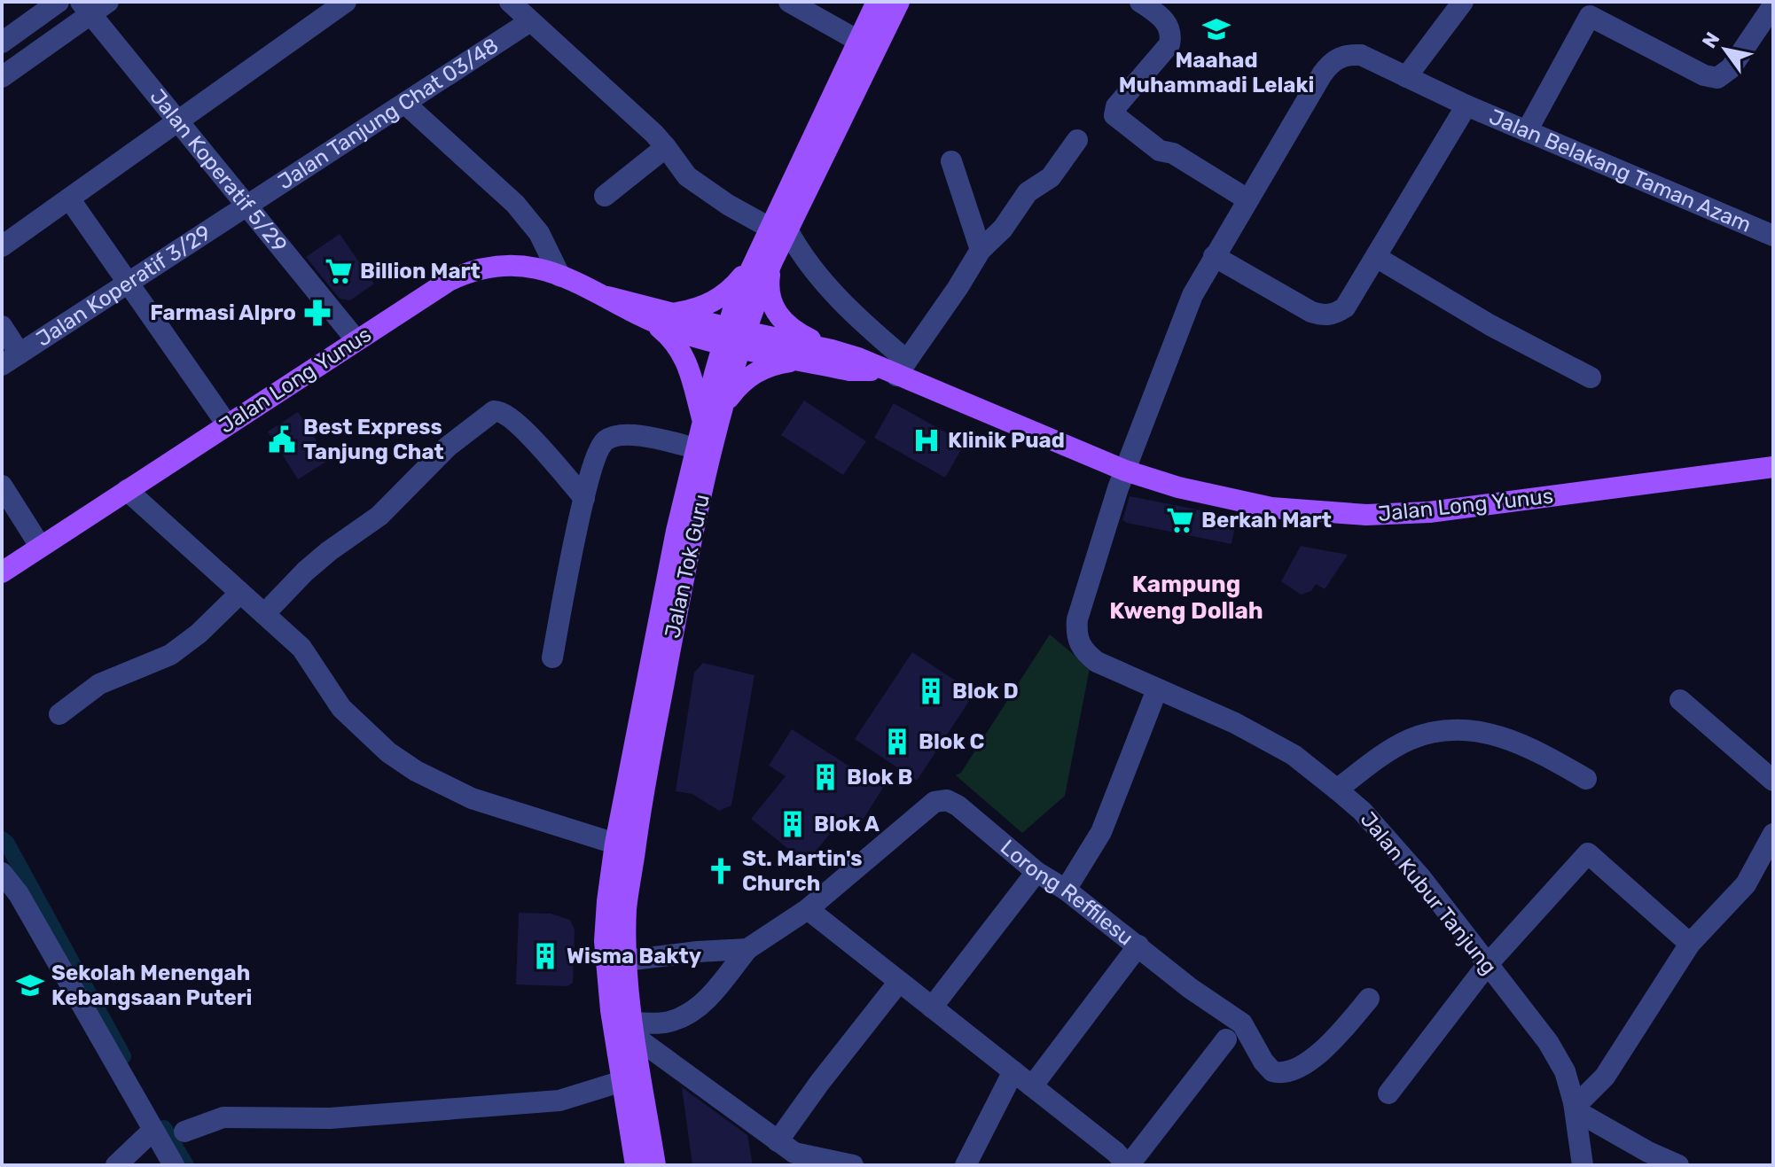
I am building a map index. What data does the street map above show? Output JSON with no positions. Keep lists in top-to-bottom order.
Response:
{
  "streets": {
    "main road": ["Jalan Long Yunus", "Jalan Tok Guru"],
    "street": [
      "Jalan Tanjung Chat 03/48",
      "Jalan Belakang Taman Azam",
      "Jalan Koperatif 5/29",
      "Jalan Koperatif 3/29",
      "Lorong Reffilesu",
      "Jalan Kubur Tanjung"
    ]
  },
  "crossings": [
    ["Jalan Tanjung Chat 03/48", "Jalan Koperatif 5/29"],
    ["Jalan Tanjung Chat 03/48", "Jalan Koperatif 3/29"],
    ["Jalan Koperatif 5/29", "Jalan Koperatif 3/29"],
    ["Jalan Koperatif 5/29", "Jalan Long Yunus"],
    ["Jalan Long Yunus", "Jalan Tok Guru"],
    ["Jalan Long Yunus", "Jalan Kubur Tanjung"],
    ["Jalan Tok Guru", "Lorong Reffilesu"]
  ],
  "districts": ["Kampung Kweng Dollah"],
  "places": {
    "school or university": ["Maahad Muhammadi Lelaki", "Sekolah Menengah Kebangsaan Puteri"],
    "supermarket": ["Billion Mart", "Berkah Mart"],
    "pharmacy": ["Farmasi Alpro"],
    "public building": ["Best Express Tanjung Chat"],
    "hospital": ["Klinik Puad"],
    "building": [
      "Blok D",
      "Blok C",
      "Blok B",
      "Blok A",
      "Wisma Bakty"
    ],
    "church": ["St. Martin's Church"]
  },
  "north": "top left"
}
